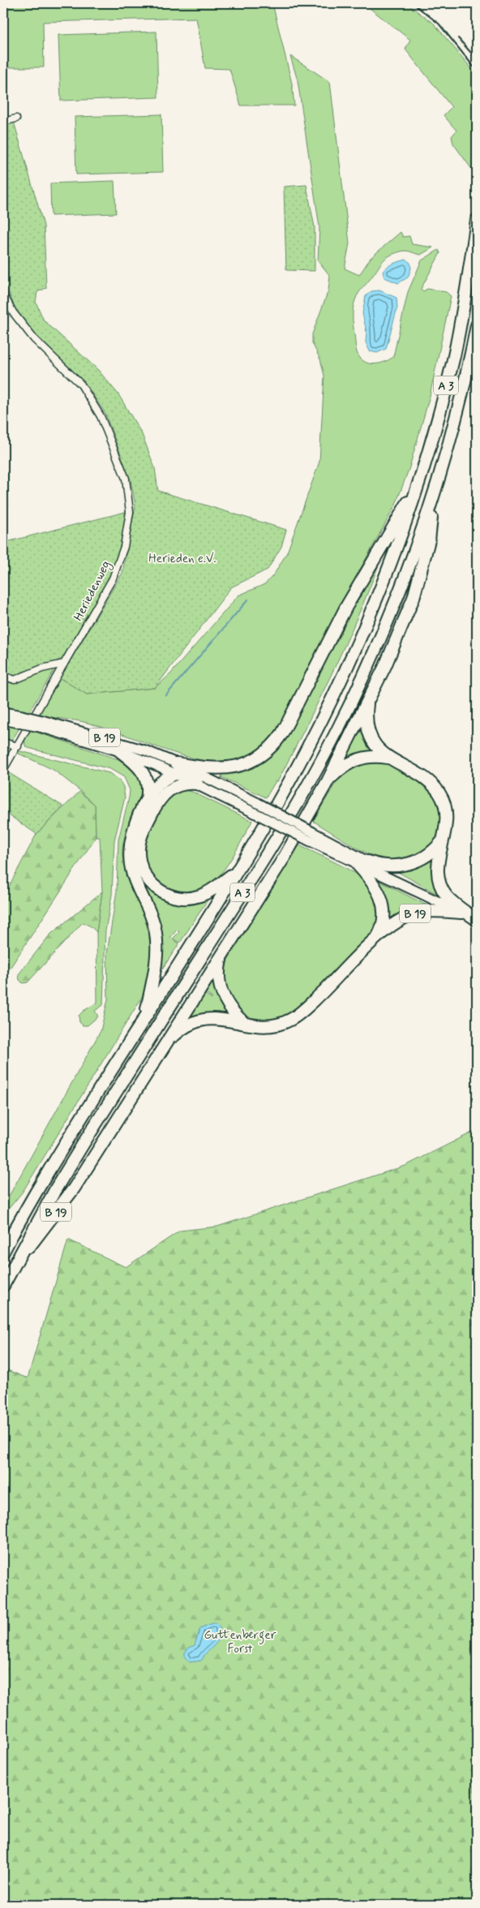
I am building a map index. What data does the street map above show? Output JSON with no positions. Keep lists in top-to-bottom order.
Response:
{
  "streets": {
    "highway": ["A 3", "B 19"],
    "street": ["Heriedenweg"]
  },
  "crossings": [
    ["A 3", "B 19"]
  ],
  "parks": ["Herieden e.V.", "Guttenberger Forst"]
}
